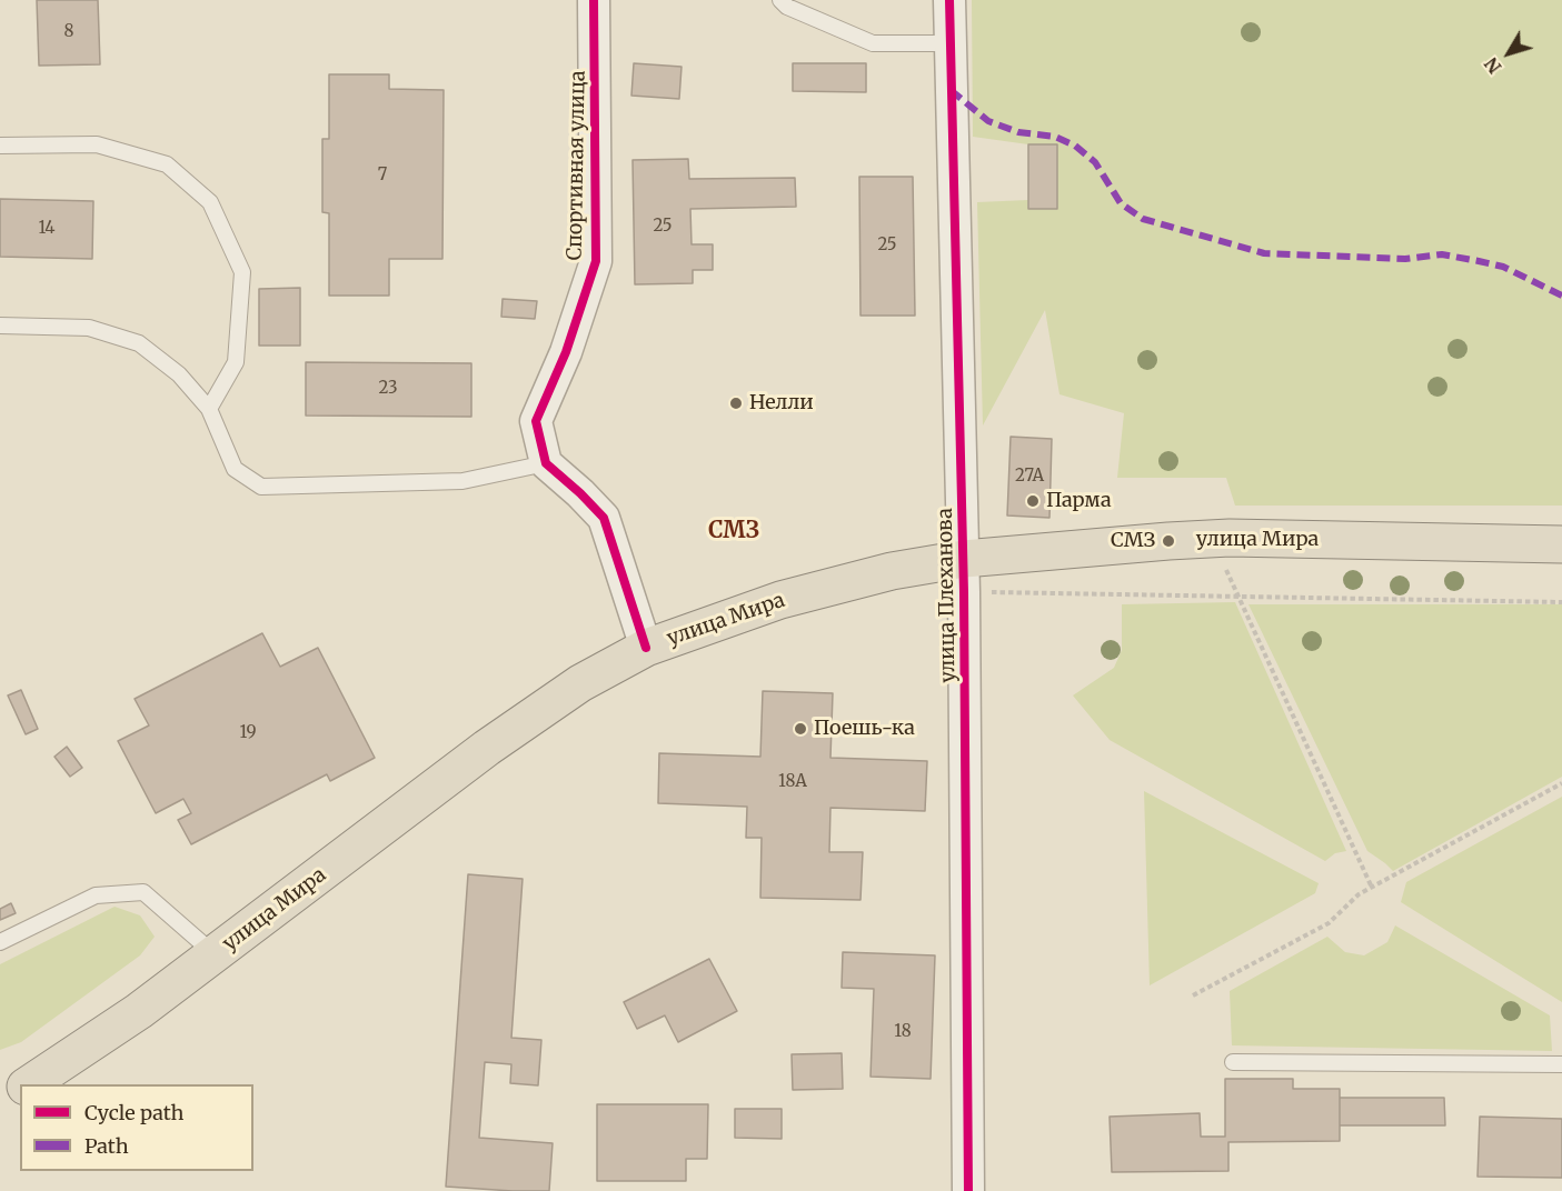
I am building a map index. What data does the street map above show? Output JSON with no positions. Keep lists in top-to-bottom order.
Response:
{
  "streets": {
    "highway": ["улица Мира"],
    "street": ["Спортивная улица", "улица Плеханова"]
  },
  "crossings": [
    ["улица Мира", "улица Плеханова"]
  ],
  "districts": ["СМЗ"],
  "places": [
    "Нелли",
    "Парма",
    "СМЗ",
    "Поешь-ка"
  ],
  "house_numbers": [
    "8",
    "7",
    "25",
    "14",
    "25",
    "23",
    "27А",
    "19",
    "18А",
    "18"
  ],
  "legend": ["Cycle path", "Path"],
  "north": "bottom left"
}
